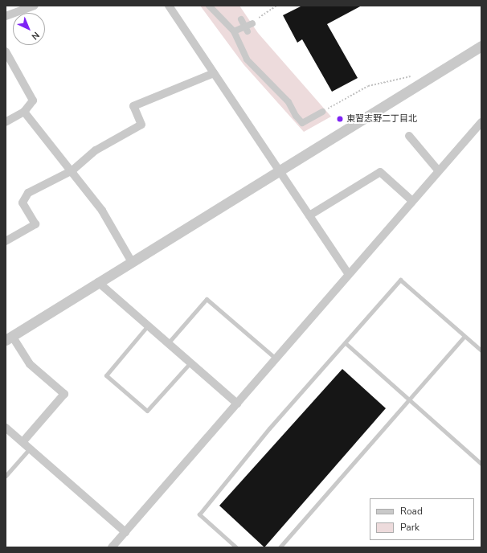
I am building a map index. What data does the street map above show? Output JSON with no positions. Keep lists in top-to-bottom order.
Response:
{
  "places": ["東習志野二丁目北"],
  "legend": ["Road", "Park"],
  "north": "bottom right"
}
